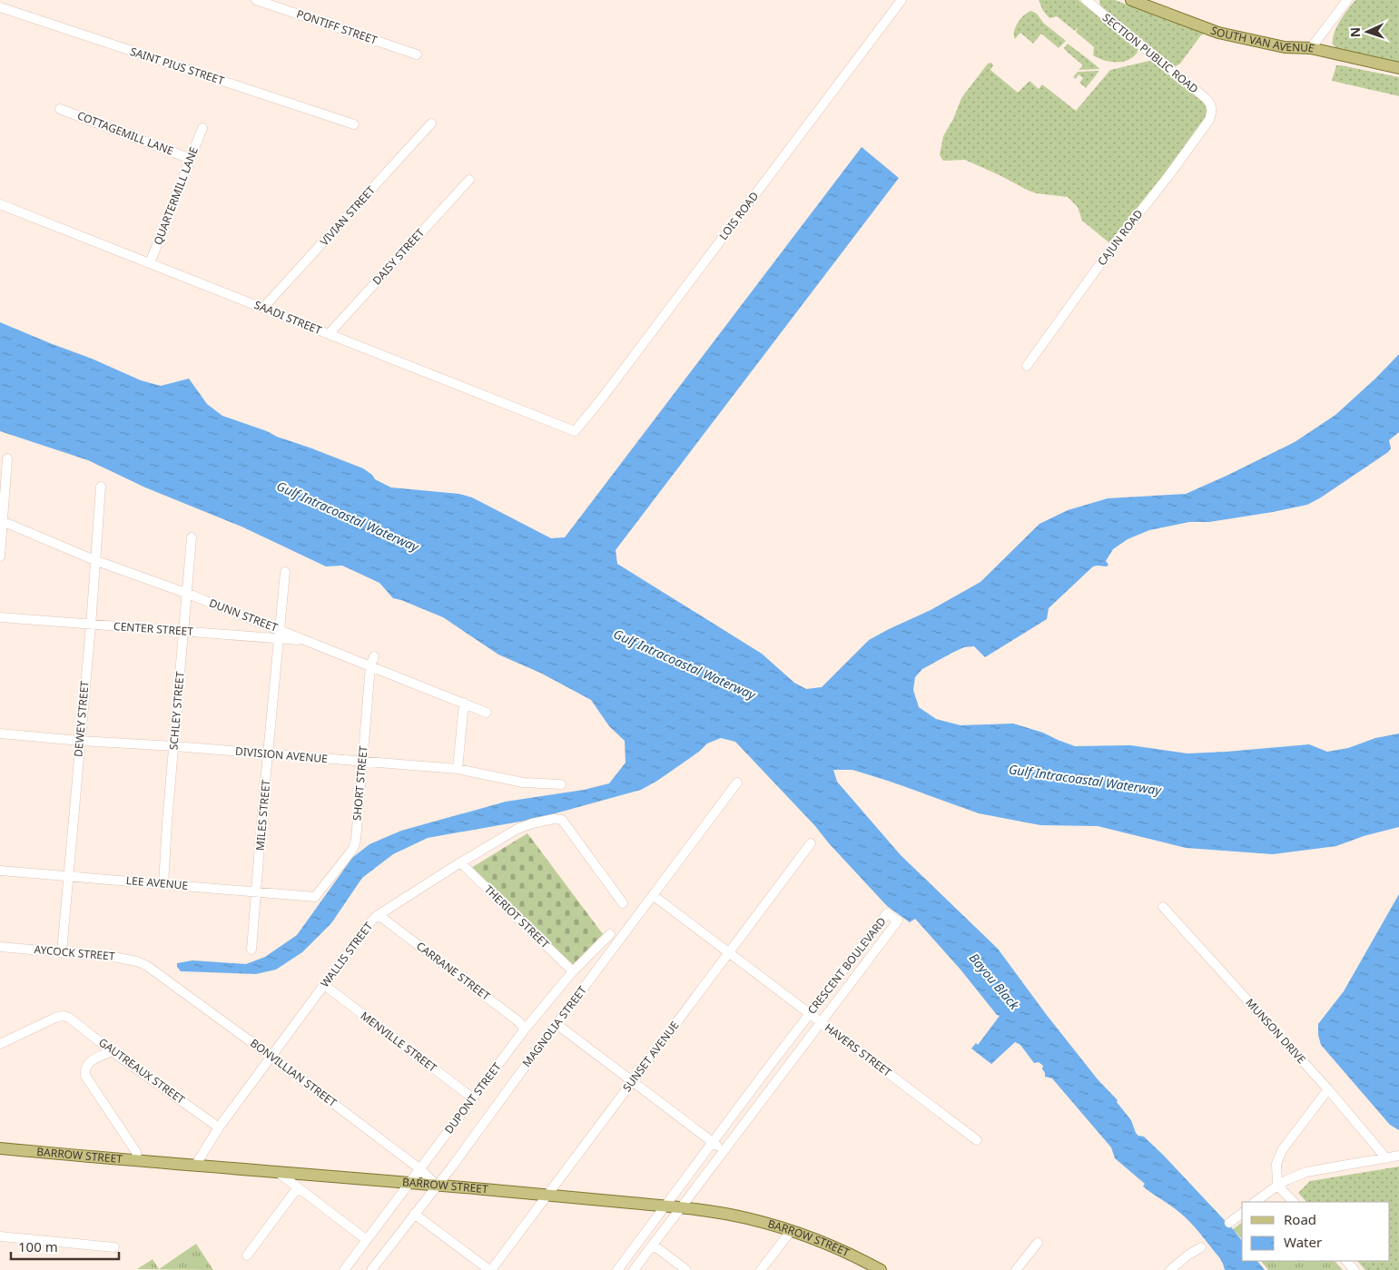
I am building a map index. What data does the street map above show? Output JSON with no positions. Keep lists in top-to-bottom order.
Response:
{
  "streets": {
    "main road": ["SOUTH VAN AVENUE", "BARROW STREET"],
    "street": [
      "PONTIFF STREET",
      "SECTION PUBLIC ROAD",
      "SAINT PIUS STREET",
      "COTTAGEMILL LANE",
      "QUARTERMILL LANE",
      "VIVIAN STREET",
      "LOIS ROAD",
      "CAJUN ROAD",
      "DAISY STREET",
      "SAADI STREET",
      "DUNN STREET",
      "CENTER STREET",
      "SCHLEY STREET",
      "DEWEY STREET",
      "DIVISION AVENUE",
      "SHORT STREET",
      "MILES STREET",
      "LEE AVENUE",
      "THERIOT STREET",
      "AYCOCK STREET",
      "WALLIS STREET",
      "CRESCENT BOULEVARD",
      "CARRANE STREET",
      "MAGNOLIA STREET",
      "MUNSON DRIVE",
      "MENVILLE STREET",
      "HAVERS STREET",
      "SUNSET AVENUE",
      "GAUTREAUX STREET",
      "BONVILLIAN STREET",
      "DUPONT STREET"
    ]
  },
  "crossings": [
    ["SECTION PUBLIC ROAD", "CAJUN ROAD"],
    ["COTTAGEMILL LANE", "QUARTERMILL LANE"],
    ["QUARTERMILL LANE", "SAADI STREET"],
    ["VIVIAN STREET", "SAADI STREET"],
    ["LOIS ROAD", "SAADI STREET"],
    ["DAISY STREET", "SAADI STREET"],
    ["DUNN STREET", "CENTER STREET"],
    ["DUNN STREET", "SCHLEY STREET"],
    ["DUNN STREET", "DEWEY STREET"],
    ["DUNN STREET", "SHORT STREET"],
    ["DUNN STREET", "MILES STREET"],
    ["CENTER STREET", "SCHLEY STREET"],
    ["CENTER STREET", "DEWEY STREET"],
    ["CENTER STREET", "MILES STREET"],
    ["SCHLEY STREET", "DIVISION AVENUE"],
    ["SCHLEY STREET", "LEE AVENUE"],
    ["DEWEY STREET", "DIVISION AVENUE"],
    ["DEWEY STREET", "LEE AVENUE"],
    ["DEWEY STREET", "AYCOCK STREET"],
    ["DIVISION AVENUE", "SHORT STREET"],
    ["DIVISION AVENUE", "MILES STREET"],
    ["SHORT STREET", "LEE AVENUE"],
    ["MILES STREET", "LEE AVENUE"],
    ["THERIOT STREET", "WALLIS STREET"],
    ["THERIOT STREET", "DUPONT STREET"],
    ["AYCOCK STREET", "BONVILLIAN STREET"],
    ["WALLIS STREET", "CARRANE STREET"],
    ["WALLIS STREET", "MENVILLE STREET"],
    ["WALLIS STREET", "GAUTREAUX STREET"],
    ["WALLIS STREET", "BONVILLIAN STREET"],
    ["WALLIS STREET", "BARROW STREET"],
    ["CRESCENT BOULEVARD", "HAVERS STREET"],
    ["CRESCENT BOULEVARD", "BARROW STREET"],
    ["CARRANE STREET", "DUPONT STREET"],
    ["MAGNOLIA STREET", "HAVERS STREET"],
    ["MAGNOLIA STREET", "BONVILLIAN STREET"],
    ["MAGNOLIA STREET", "BARROW STREET"],
    ["MENVILLE STREET", "DUPONT STREET"],
    ["HAVERS STREET", "SUNSET AVENUE"],
    ["SUNSET AVENUE", "BARROW STREET"],
    ["BONVILLIAN STREET", "DUPONT STREET"],
    ["BONVILLIAN STREET", "BARROW STREET"],
    ["DUPONT STREET", "BARROW STREET"]
  ],
  "water": ["Gulf Intracoastal Waterway", "Bayou Black"],
  "legend": ["Road", "Water"],
  "scale_bar": "100 m",
  "north": "left"
}
